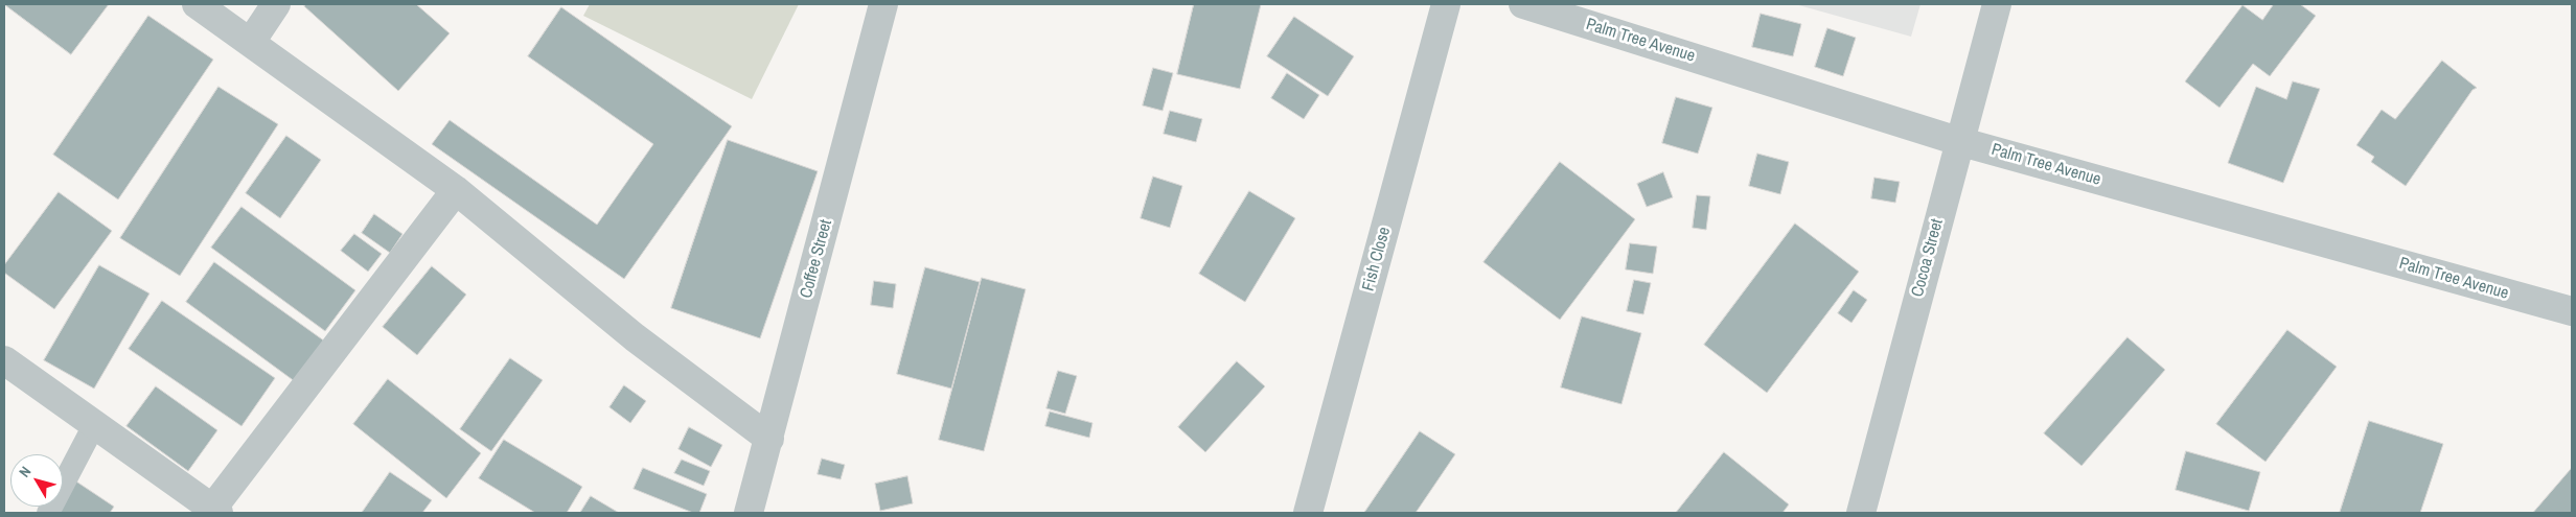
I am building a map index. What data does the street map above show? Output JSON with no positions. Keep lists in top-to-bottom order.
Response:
{
  "streets": {
    "street": [
      "Palm Tree Avenue",
      "Cocoa Street",
      "Coffee Street",
      "Fish Close"
    ]
  },
  "crossings": [
    ["Palm Tree Avenue", "Cocoa Street"]
  ],
  "north": "top left"
}
